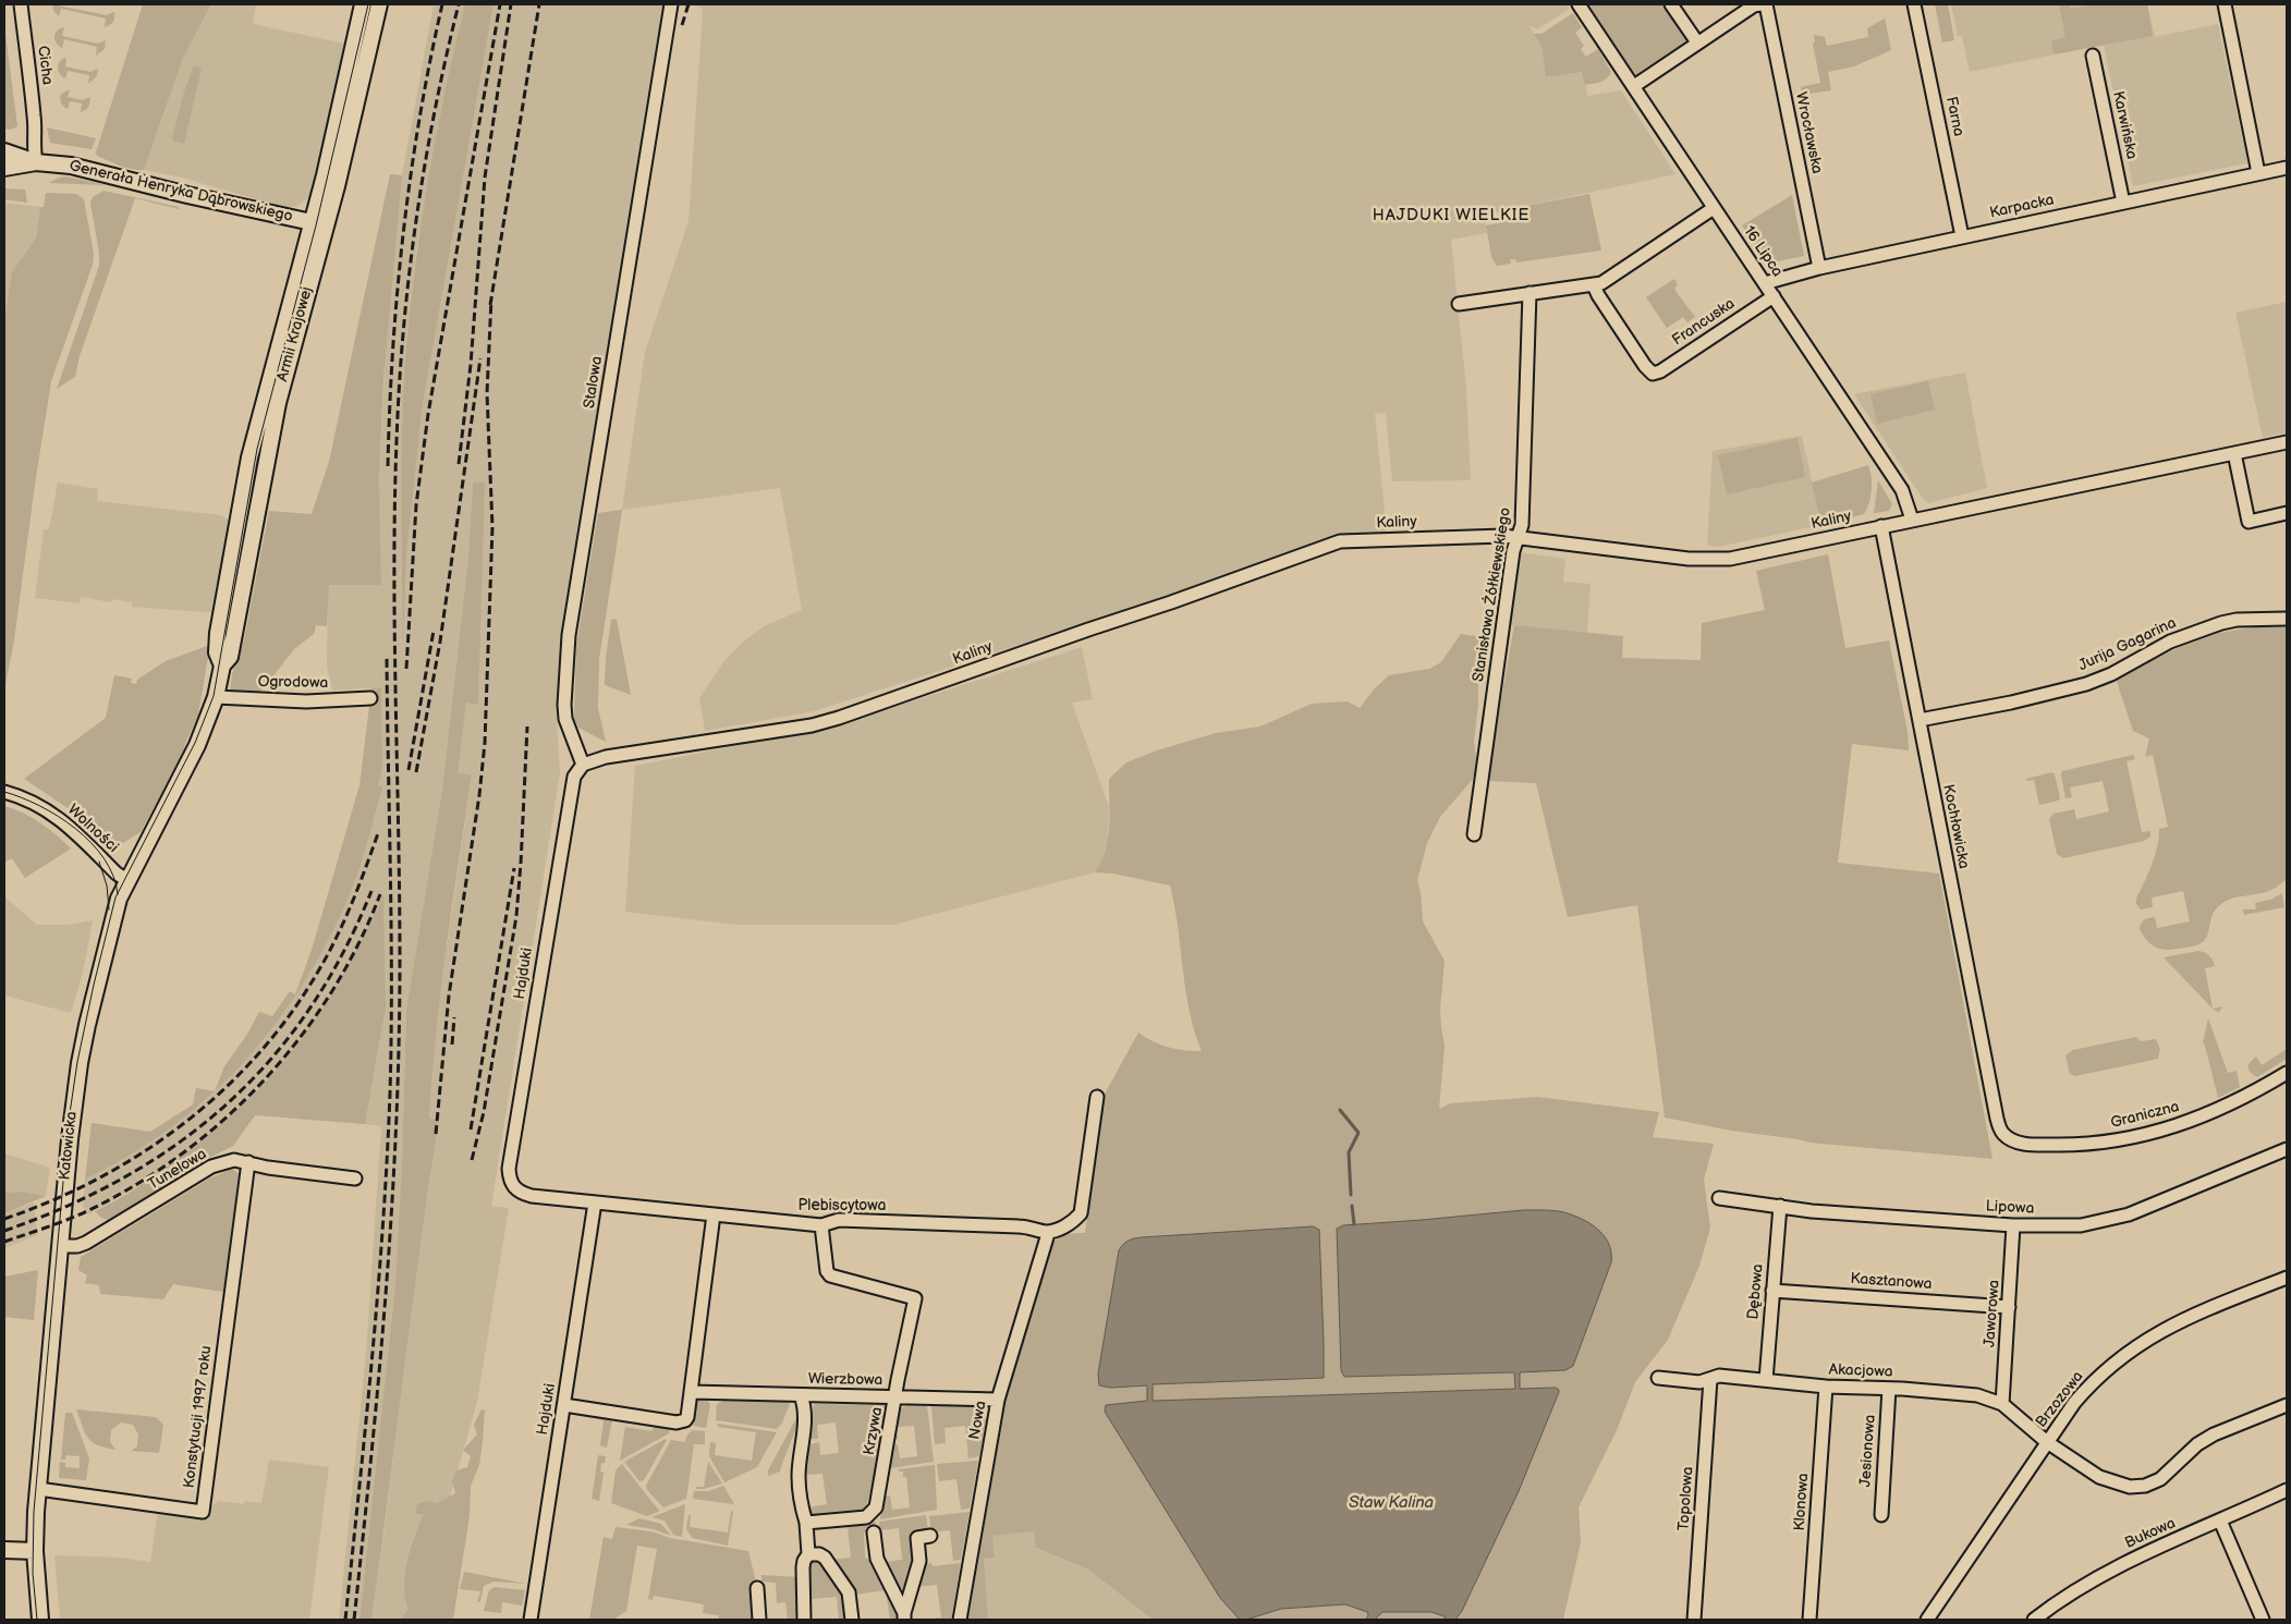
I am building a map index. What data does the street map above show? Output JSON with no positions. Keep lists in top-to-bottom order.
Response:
{
  "streets": {
    "street": [
      "Cicha",
      "Farna",
      "Karwińska",
      "Wrocławska",
      "Generała Henryka Dąbrowskiego",
      "Karpacka",
      "16 Lipca",
      "Francuska",
      "Armii Krajowej",
      "Stalowa",
      "Kaliny",
      "Stanisława Żółkiewskiego",
      "Jurija Gagarina",
      "Ogrodowa",
      "Kochłowicka",
      "Wolności",
      "Hajduki",
      "Graniczna",
      "Katowicka",
      "Tunelowa",
      "Plebiscytowa",
      "Lipowa",
      "Kasztanowa",
      "Dębowa",
      "Jaworowa",
      "Akacjowa",
      "Wierzbowa",
      "Brzozowa",
      "Konstytucji 1997 roku",
      "Nowa",
      "Krzywa",
      "Jesionowa",
      "Topolowa",
      "Klonowa",
      "Bukowa"
    ]
  },
  "crossings": [
    ["Cicha", "Generała Henryka Dąbrowskiego"],
    ["Farna", "Karpacka"],
    ["Karwińska", "Karpacka"],
    ["Wrocławska", "Karpacka"],
    ["Generała Henryka Dąbrowskiego", "Armii Krajowej"],
    ["Karpacka", "16 Lipca"],
    ["16 Lipca", "Francuska"],
    ["16 Lipca", "Kaliny"],
    ["Armii Krajowej", "Ogrodowa"],
    ["Armii Krajowej", "Katowicka"],
    ["Stalowa", "Kaliny"],
    ["Stalowa", "Hajduki"],
    ["Kaliny", "Stanisława Żółkiewskiego"],
    ["Kaliny", "Kochłowicka"],
    ["Kaliny", "Hajduki"],
    ["Jurija Gagarina", "Kochłowicka"],
    ["Ogrodowa", "Katowicka"],
    ["Kochłowicka", "Graniczna"],
    ["Wolności", "Katowicka"],
    ["Hajduki", "Plebiscytowa"],
    ["Katowicka", "Tunelowa"],
    ["Katowicka", "Konstytucji 1997 roku"],
    ["Tunelowa", "Konstytucji 1997 roku"],
    ["Plebiscytowa", "Nowa"],
    ["Plebiscytowa", "Krzywa"],
    ["Lipowa", "Dębowa"],
    ["Lipowa", "Jaworowa"],
    ["Kasztanowa", "Dębowa"],
    ["Kasztanowa", "Jaworowa"],
    ["Dębowa", "Akacjowa"],
    ["Jaworowa", "Akacjowa"],
    ["Akacjowa", "Brzozowa"],
    ["Akacjowa", "Jesionowa"],
    ["Akacjowa", "Topolowa"],
    ["Akacjowa", "Klonowa"],
    ["Wierzbowa", "Nowa"],
    ["Wierzbowa", "Krzywa"]
  ],
  "districts": ["HAJDUKI WIELKIE"],
  "water": ["Staw Kalina"]
}
